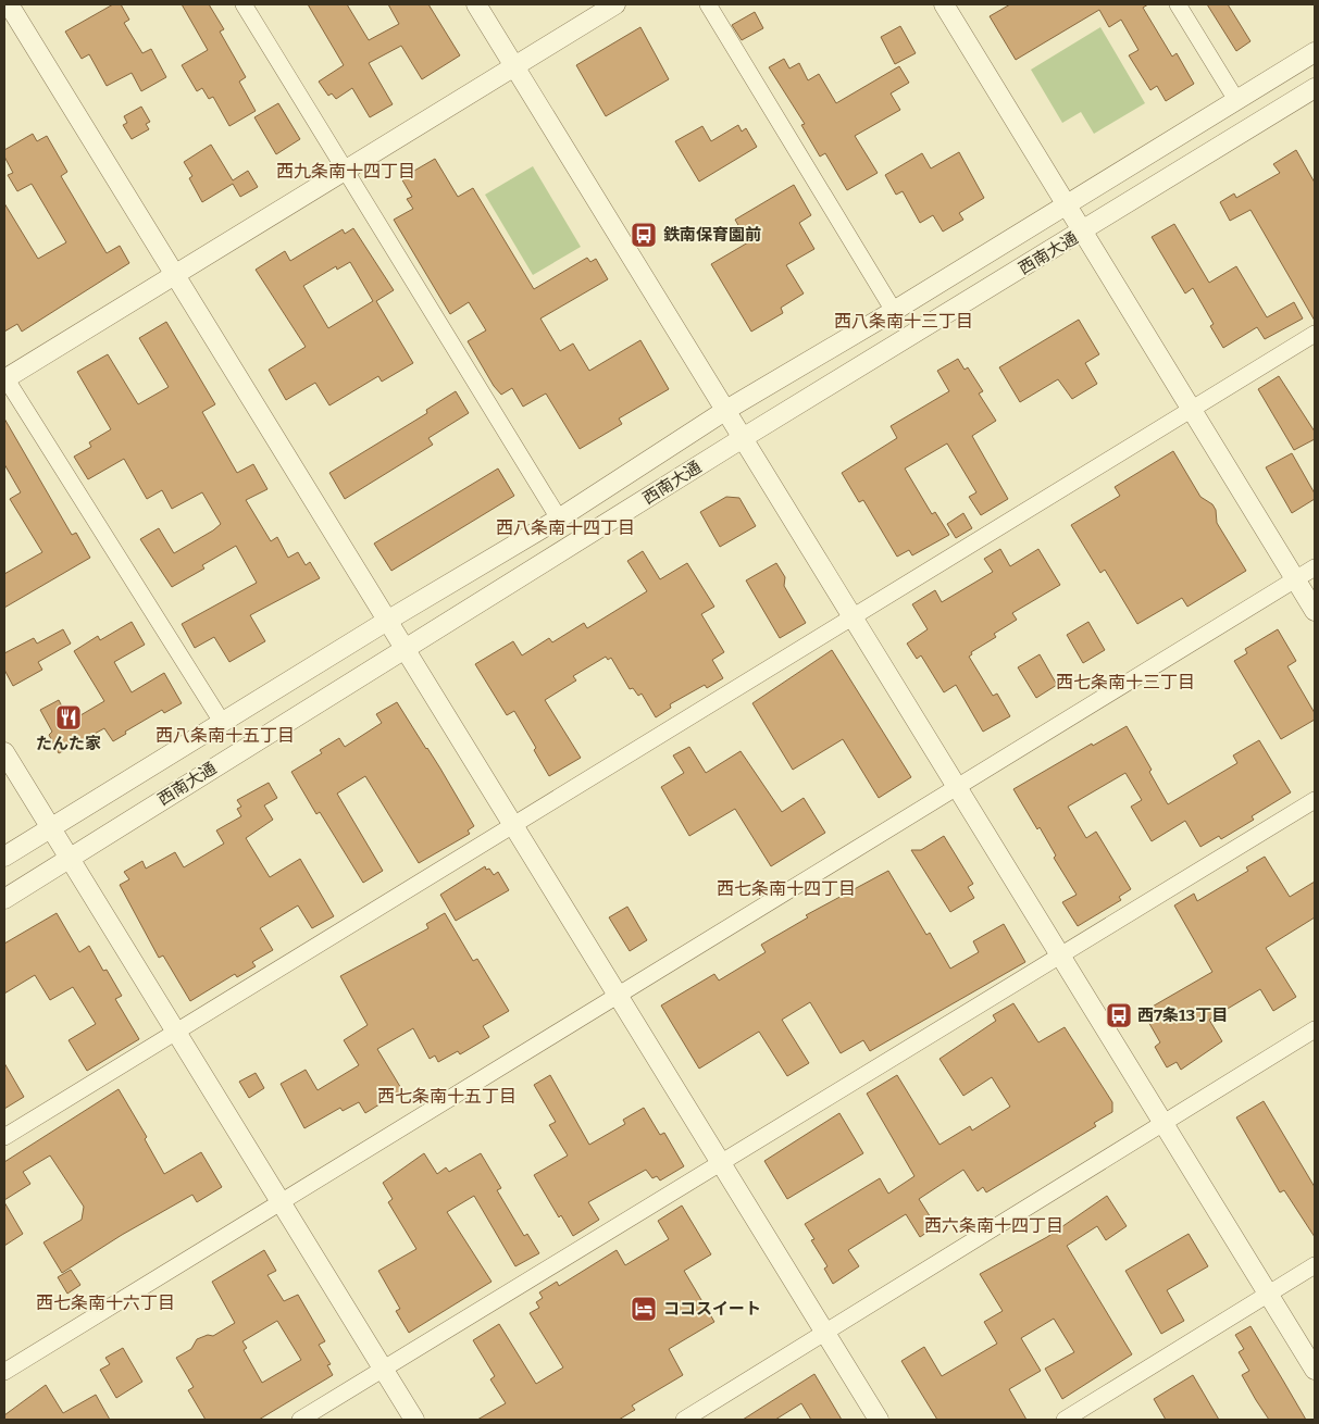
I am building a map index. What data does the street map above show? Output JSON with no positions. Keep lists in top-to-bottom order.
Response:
{
  "streets": {
    "street": ["西南大通"]
  },
  "districts": [
    "西九条南十四丁目",
    "西八条南十三丁目",
    "西八条南十四丁目",
    "西七条南十三丁目",
    "西八条南十五丁目",
    "西七条南十四丁目",
    "西七条南十五丁目",
    "西六条南十四丁目",
    "西七条南十六丁目"
  ],
  "places": {
    "bus stop": ["鉄南保育園前", "西7条13丁目"],
    "restaurant": ["たんた家"],
    "hotel": ["ココスイート"]
  }
}
